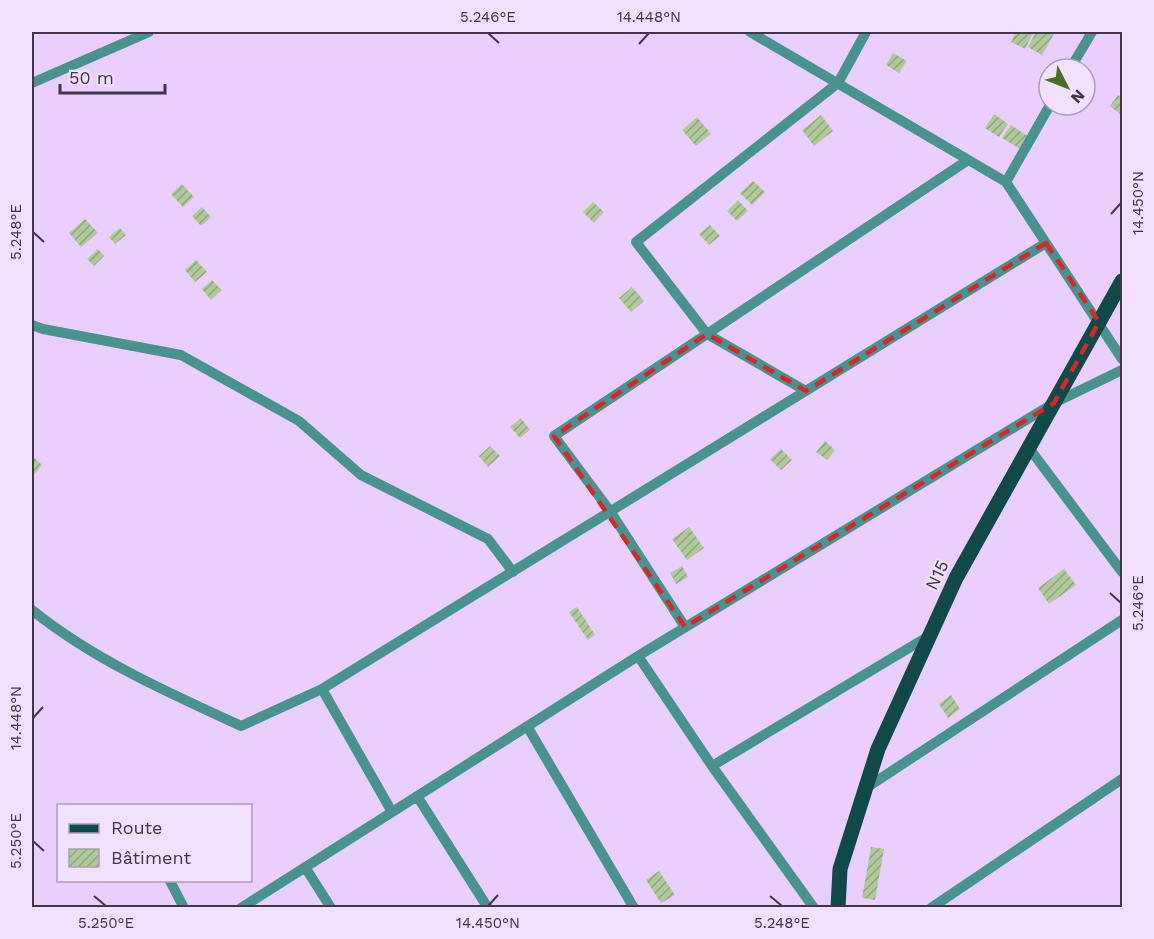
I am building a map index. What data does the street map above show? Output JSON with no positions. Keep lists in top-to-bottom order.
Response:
{
  "streets": {
    "main road": ["N15"]
  },
  "legend": ["Route", "Bâtiment"],
  "scale_bar": "50 m",
  "north": "bottom right",
  "coordinates": [
    "5.246°E",
    "14.448°N",
    "14.450°N",
    "5.248°E",
    "5.250°E"
  ]
}
